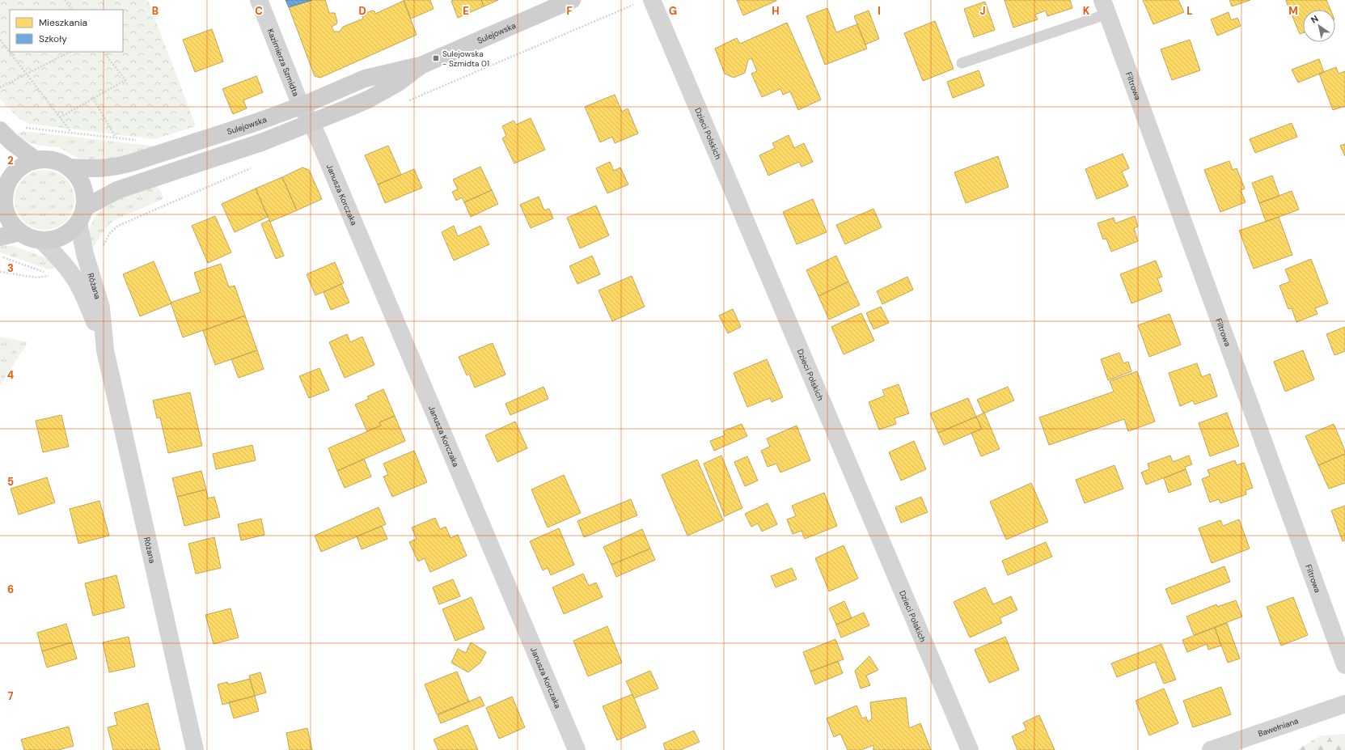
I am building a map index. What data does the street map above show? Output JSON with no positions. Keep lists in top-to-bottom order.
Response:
{
  "streets": {
    "main road": ["Sulejowska"],
    "street": [
      "Kazimierza Szmidta",
      "Filtrowa",
      "Dzieci Polskich",
      "Janusza Korczaka",
      "Różana",
      "Bawełniana"
    ]
  },
  "crossings": [
    ["Sulejowska", "Kazimierza Szmidta"],
    ["Sulejowska", "Janusza Korczaka"],
    ["Sulejowska", "Różana"],
    ["Kazimierza Szmidta", "Janusza Korczaka"]
  ],
  "places": {
    "transit": ["Sulejowska - Szmidta 01"]
  },
  "legend": ["Mieszkania", "Szkoły"],
  "north": "top left",
  "grid": {
    "columns": [
      "B",
      "C",
      "D",
      "E",
      "F",
      "G",
      "H",
      "I",
      "J",
      "K",
      "L",
      "M"
    ],
    "rows": [
      "2",
      "3",
      "4",
      "5",
      "6",
      "7"
    ]
  }
}
